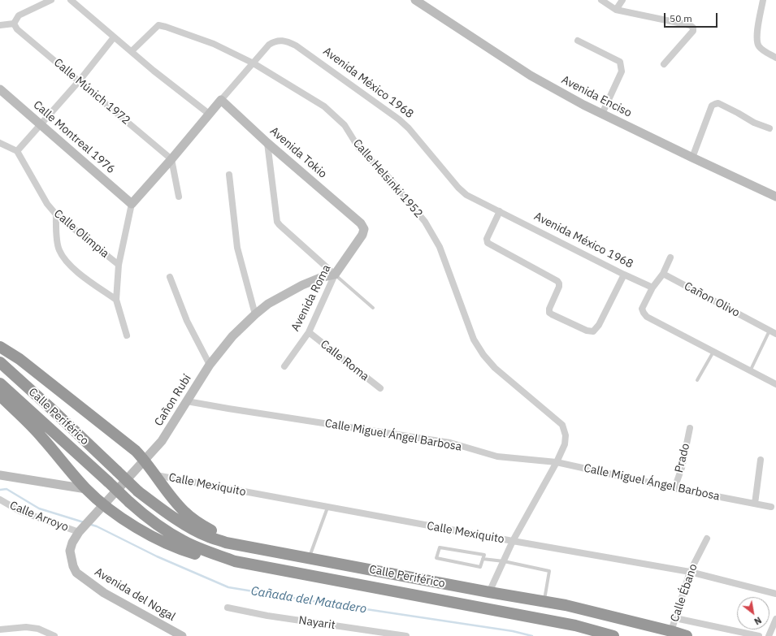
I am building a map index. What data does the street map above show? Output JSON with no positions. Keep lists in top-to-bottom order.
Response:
{
  "streets": {
    "highway": ["Calle Periférico"],
    "street": [
      "Avenida México 1968",
      "Calle Múnich 1972",
      "Avenida Enciso",
      "Calle Montreal 1976",
      "Avenida Tokio",
      "Calle Helsinki 1952",
      "Calle Olimpia",
      "Avenida Roma",
      "Cañon Olivo",
      "Calle Roma",
      "Cañon Rubí",
      "Calle Miguel Ángel Barbosa",
      "Prado",
      "Calle Mexiquito",
      "Calle Arroyo",
      "Calle Ébano",
      "Avenida del Nogal",
      "Nayarit"
    ]
  },
  "crossings": [
    ["Avenida México 1968", "Calle Múnich 1972"],
    ["Avenida México 1968", "Calle Montreal 1976"],
    ["Avenida México 1968", "Avenida Tokio"],
    ["Avenida México 1968", "Calle Helsinki 1952"],
    ["Avenida México 1968", "Calle Olimpia"],
    ["Avenida Tokio", "Avenida Roma"],
    ["Calle Helsinki 1952", "Calle Miguel Ángel Barbosa"],
    ["Avenida Roma", "Calle Roma"],
    ["Avenida Roma", "Cañon Rubí"],
    ["Cañon Rubí", "Calle Miguel Ángel Barbosa"],
    ["Cañon Rubí", "Calle Arroyo"],
    ["Cañon Rubí", "Avenida del Nogal"],
    ["Calle Periférico", "Calle Ébano"],
    ["Calle Miguel Ángel Barbosa", "Prado"],
    ["Calle Mexiquito", "Calle Ébano"]
  ],
  "water": ["Cañada del Matadero"],
  "scale_bar": "50 m",
  "north": "bottom right"
}
